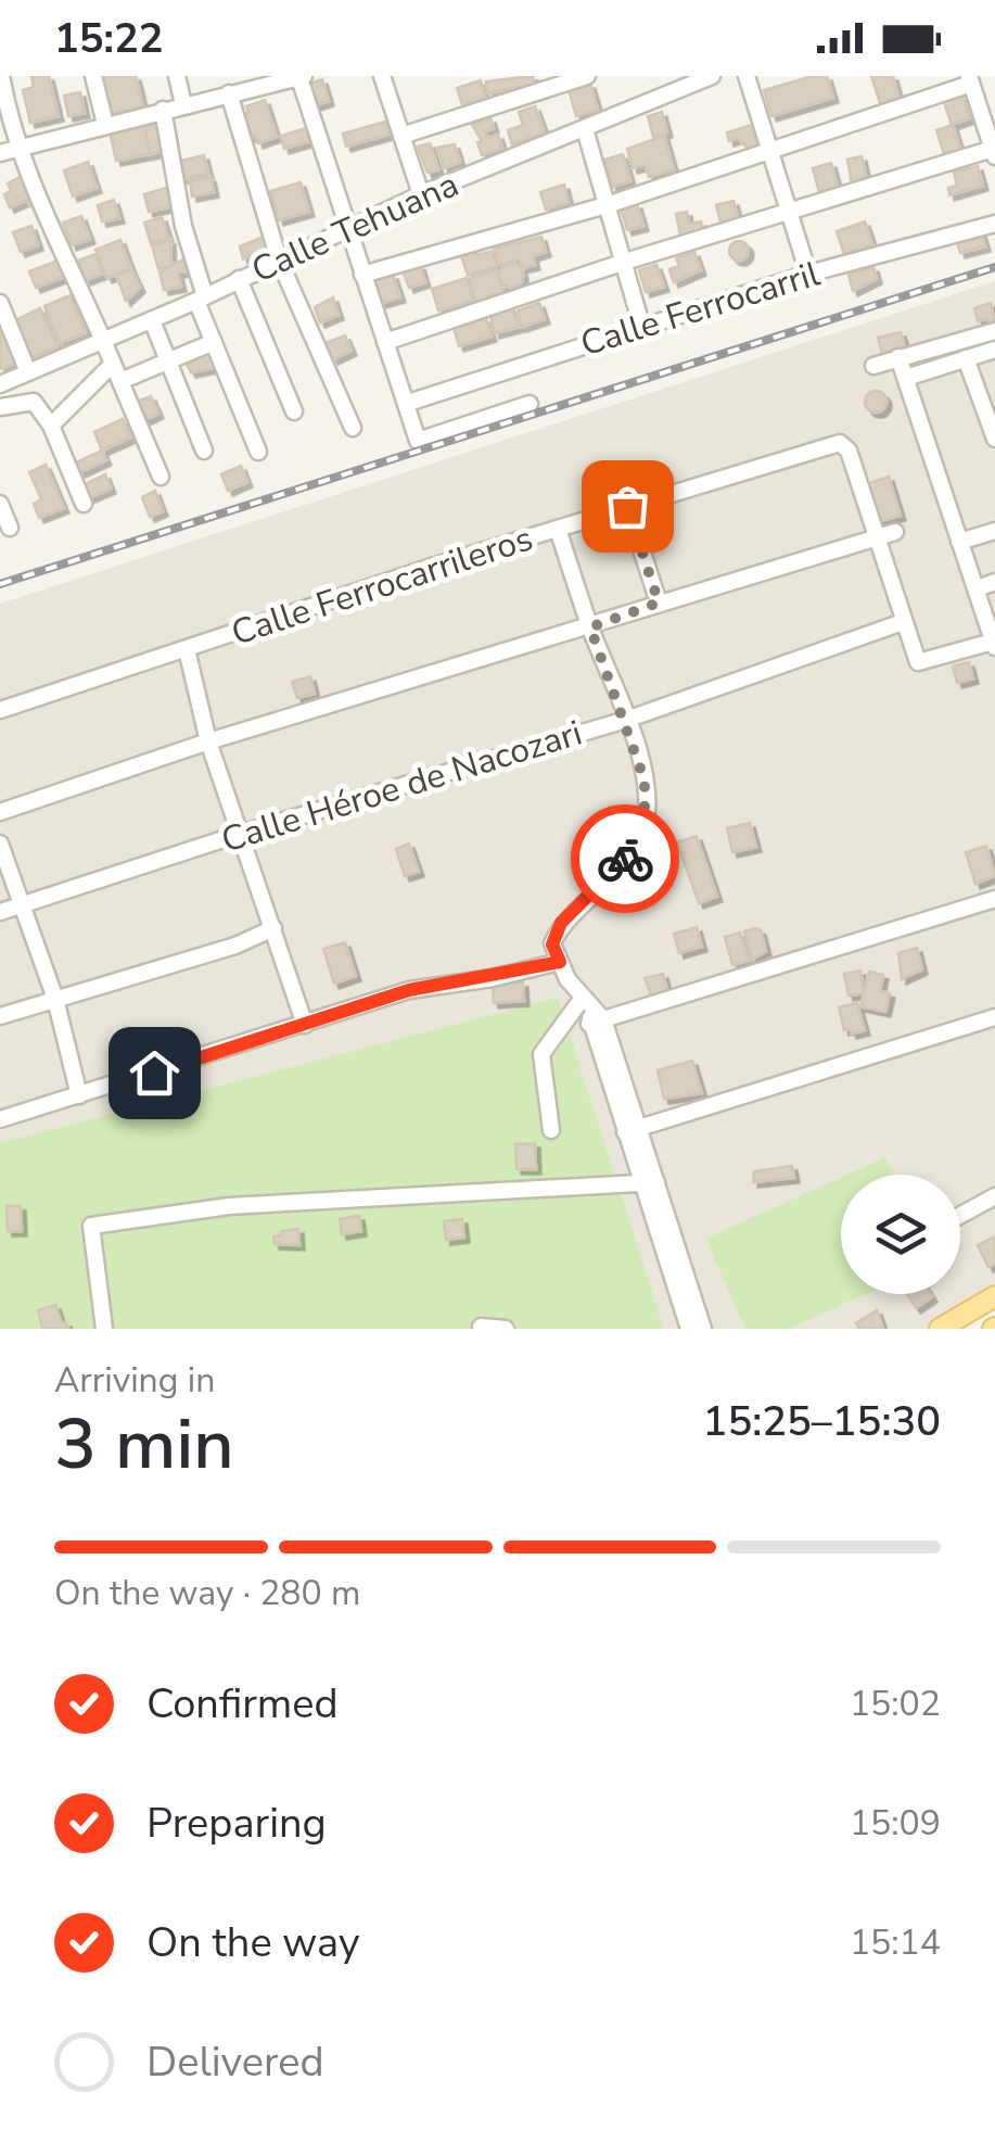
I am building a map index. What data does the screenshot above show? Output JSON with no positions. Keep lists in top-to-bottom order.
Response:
{
  "streets": {
    "street": [
      "Calle Tehuana",
      "Calle Ferrocarril",
      "Calle Ferrocarrileros",
      "Calle Héroe de Nacozari"
    ]
  },
  "crossings": [
    ["Calle Ferrocarrileros", "Calle Héroe de Nacozari"]
  ],
  "page": {
    "status": "15:22",
    "heading": ["3 min", "Arriving in", "15:25–15:30"],
    "bar": "On the way · 280 m",
    "list": [
      ["Confirmed", "15:02"],
      ["Preparing", "15:09"],
      ["On the way", "15:14"],
      "Delivered"
    ]
  }
}
